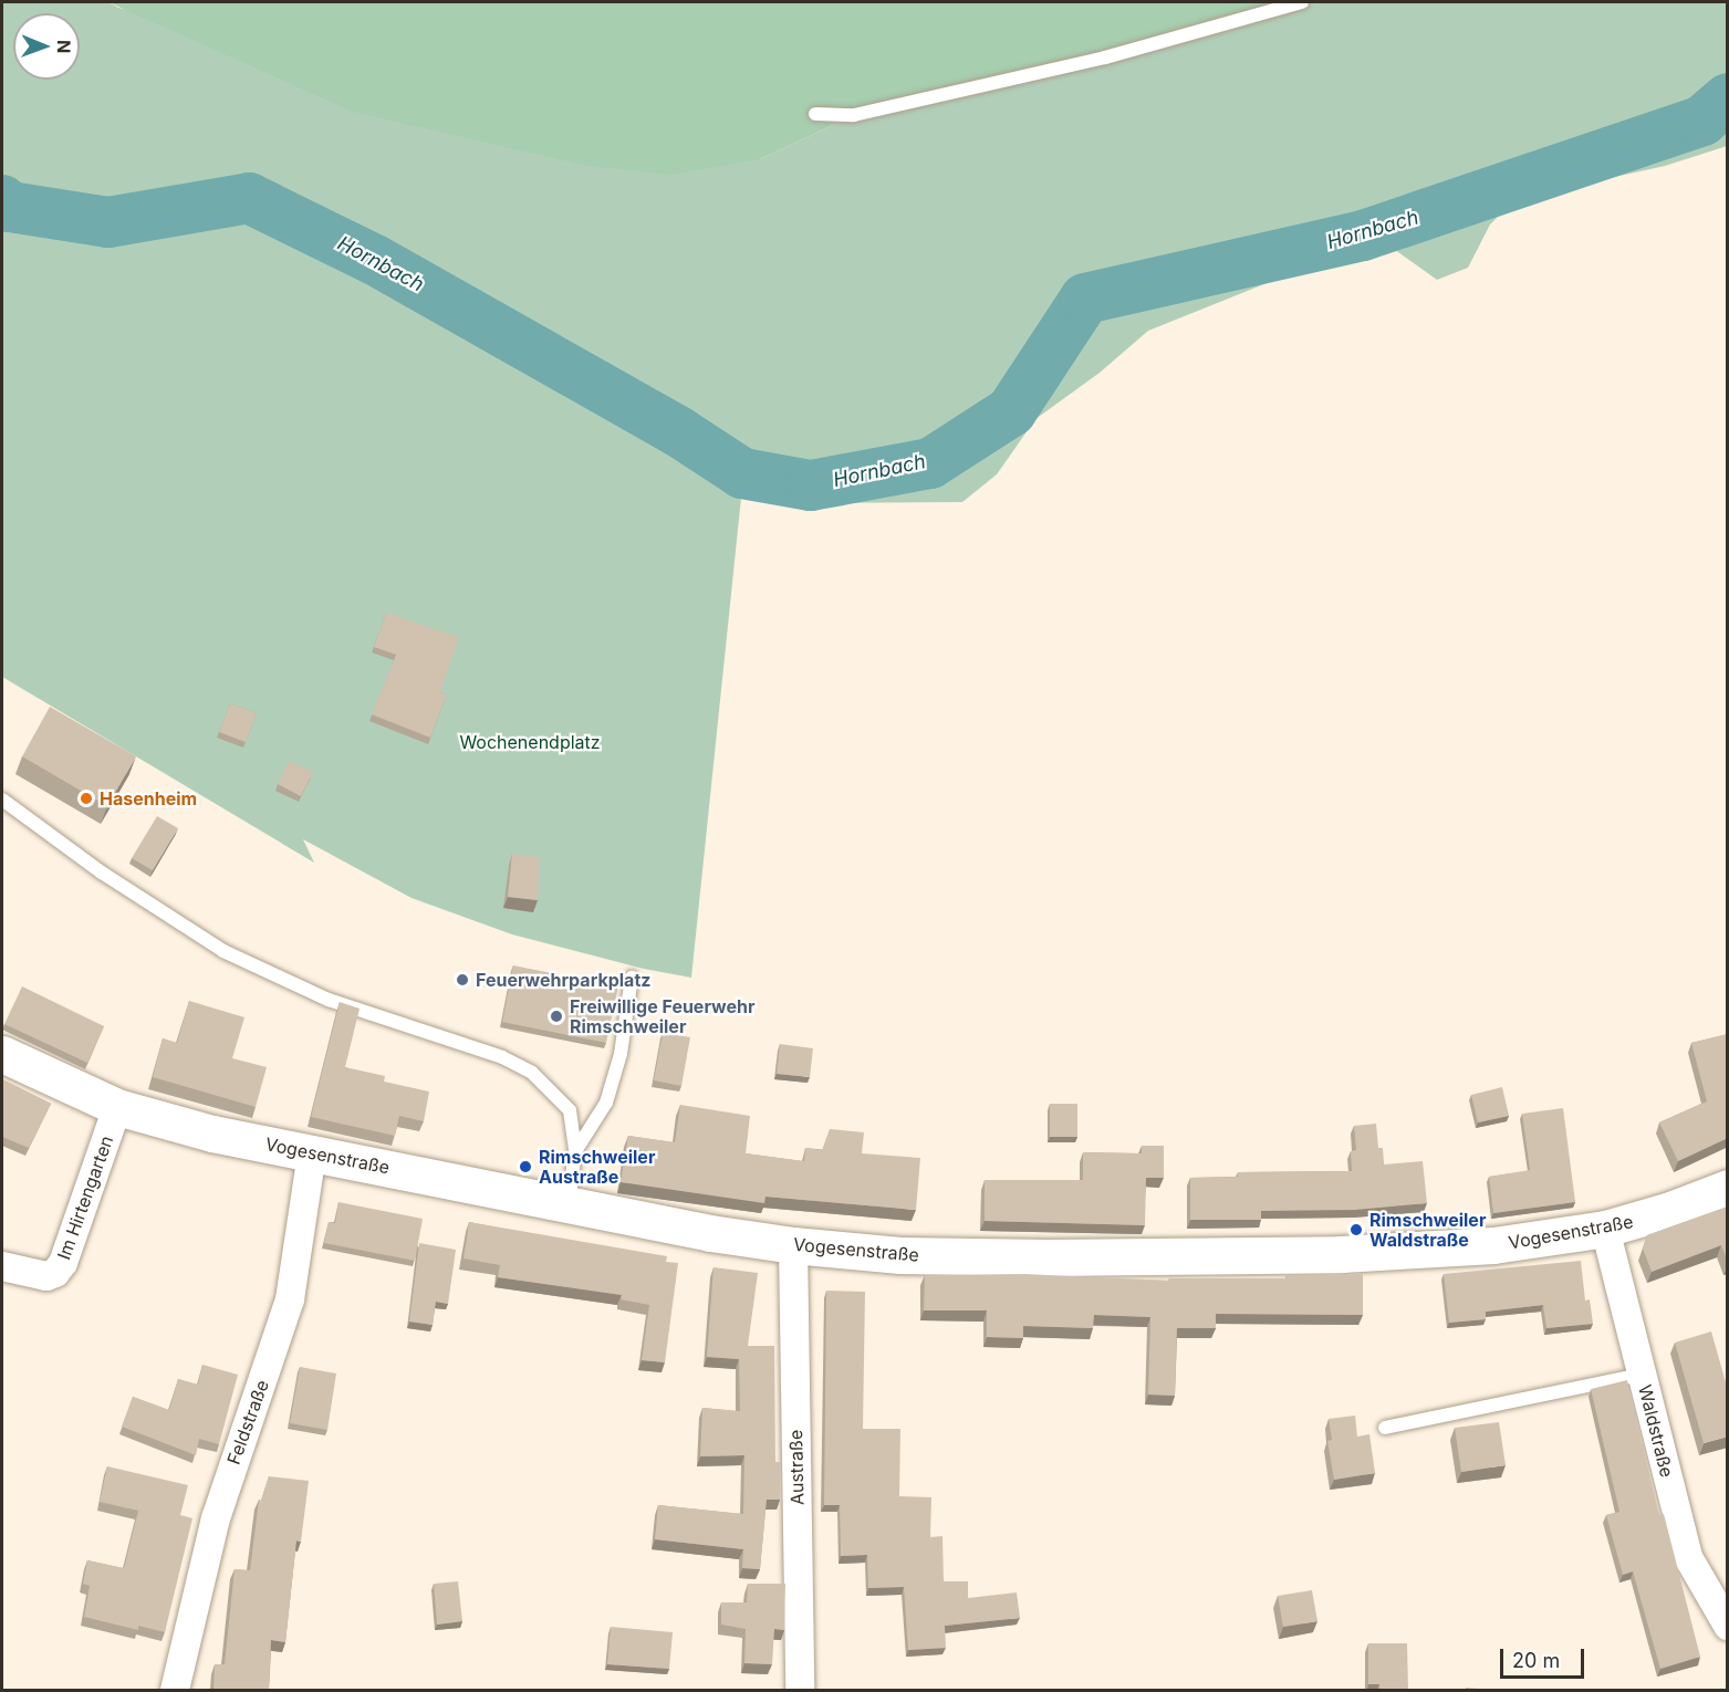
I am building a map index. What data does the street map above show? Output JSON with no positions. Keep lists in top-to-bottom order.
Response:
{
  "streets": {
    "main road": ["Vogesenstraße"],
    "street": [
      "Im Hirtengarten",
      "Feldstraße",
      "Waldstraße",
      "Austraße"
    ]
  },
  "crossings": [
    ["Vogesenstraße", "Im Hirtengarten"],
    ["Vogesenstraße", "Feldstraße"],
    ["Vogesenstraße", "Waldstraße"],
    ["Vogesenstraße", "Austraße"]
  ],
  "water": ["Hornbach"],
  "parks": ["Wochenendplatz"],
  "places": [
    "Hasenheim",
    "Feuerwehrparkplatz",
    "Freiwillige Feuerwehr Rimschweiler",
    "Rimschweiler Austraße",
    "Rimschweiler Waldstraße"
  ],
  "scale_bar": "20 m",
  "north": "right"
}
